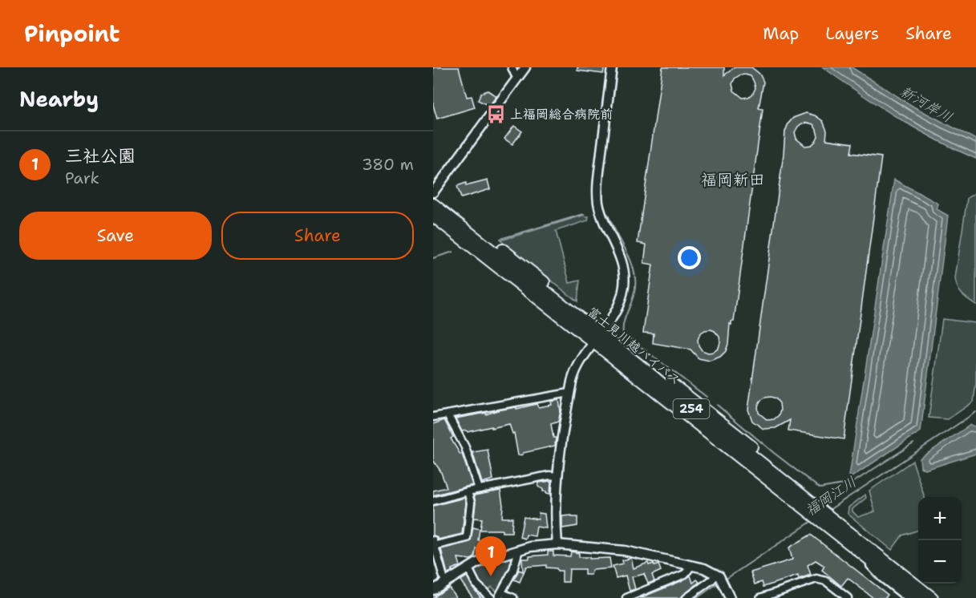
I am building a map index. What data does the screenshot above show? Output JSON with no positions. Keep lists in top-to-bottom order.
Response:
{
  "streets": {
    "highway": ["富士見川越バイパス", "254"]
  },
  "crossings": [
    ["富士見川越バイパス", "254"]
  ],
  "districts": ["福岡新田"],
  "water": ["新河岸川", "福岡江川"],
  "places": {
    "bus stop": ["上福岡総合病院前"]
  },
  "page": {
    "header": "Pinpoint",
    "nav": ["Map", "Layers", "Share"],
    "heading": "Nearby",
    "list": [
      {
        "mark": "1",
        "name": "三社公園",
        "note": "Park",
        "value": "380 m"
      }
    ],
    "buttons": ["Save", "Share"],
    "map_buttons": ["+", "−"],
    "pins": "1"
  }
}
